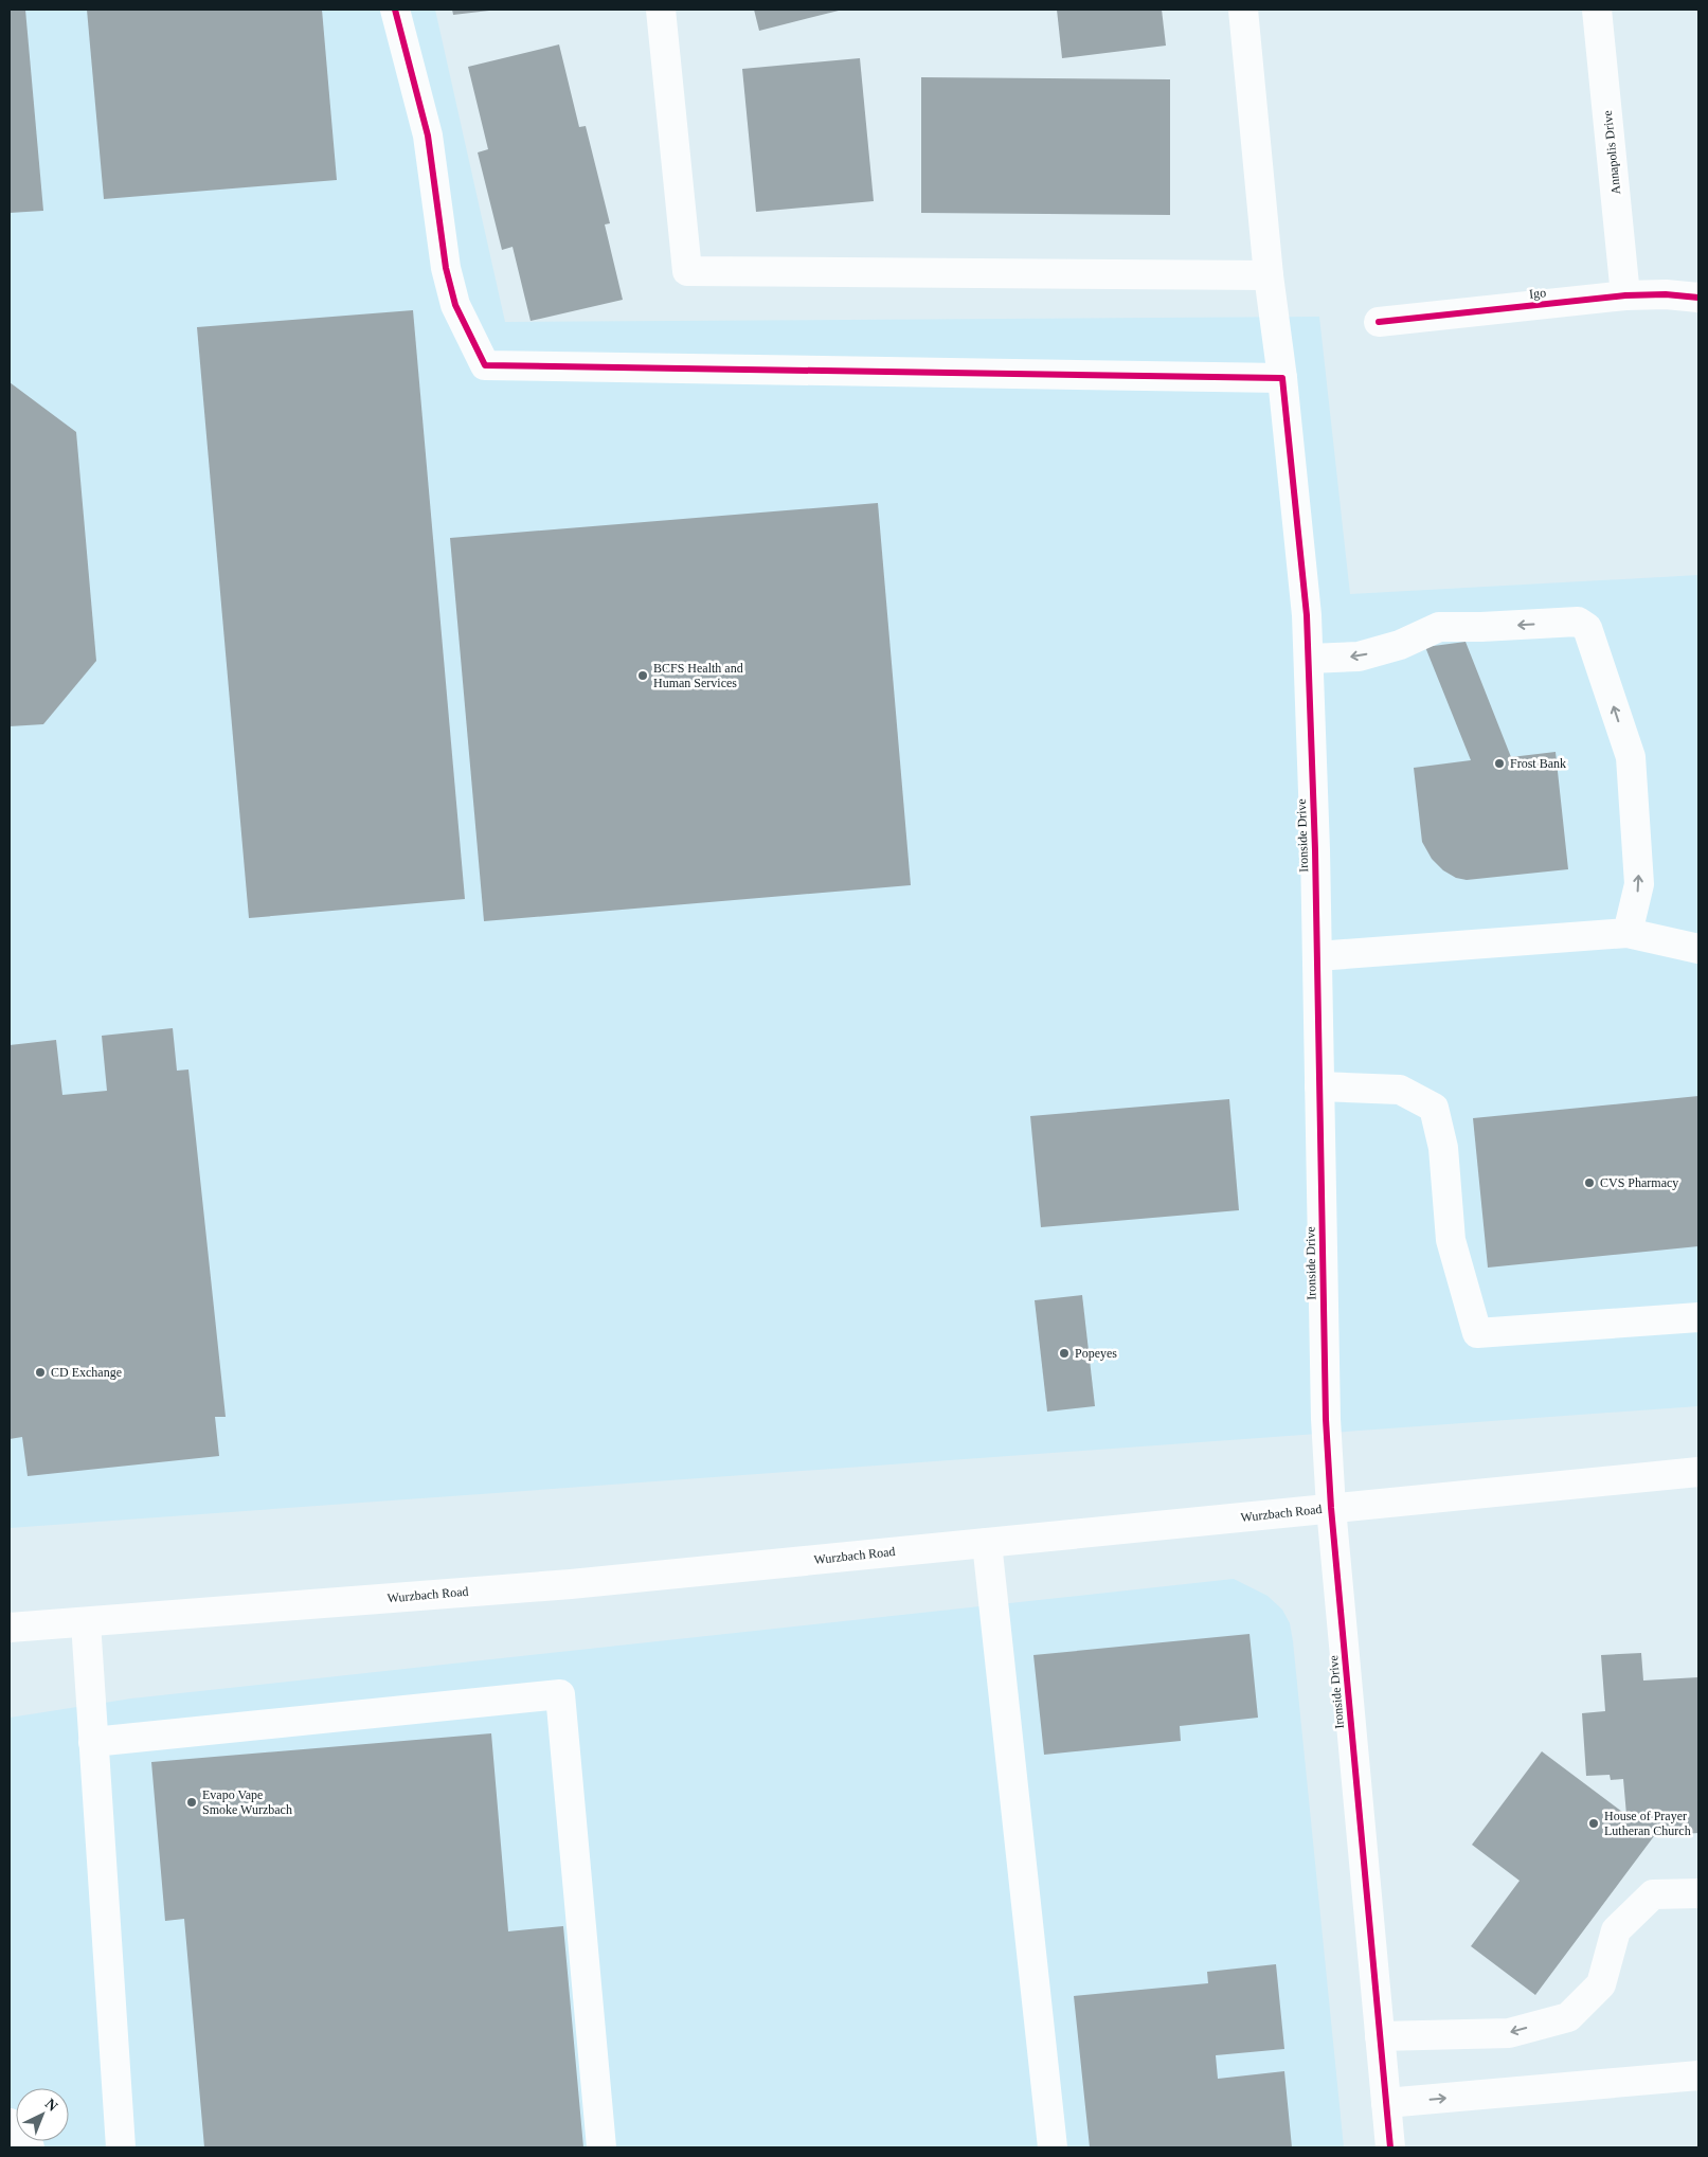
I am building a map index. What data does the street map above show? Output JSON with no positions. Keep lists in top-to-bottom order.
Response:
{
  "streets": {
    "street": [
      "Annapolis Drive",
      "Igo",
      "Ironside Drive",
      "Wurzbach Road"
    ]
  },
  "crossings": [
    ["Annapolis Drive", "Igo"],
    ["Ironside Drive", "Wurzbach Road"]
  ],
  "places": [
    "BCFS Health and Human Services",
    "Frost Bank",
    "CVS Pharmacy",
    "Popeyes",
    "CD Exchange",
    "Evapo Vape Smoke Wurzbach",
    "House of Prayer Lutheran Church"
  ],
  "north": "top right"
}
